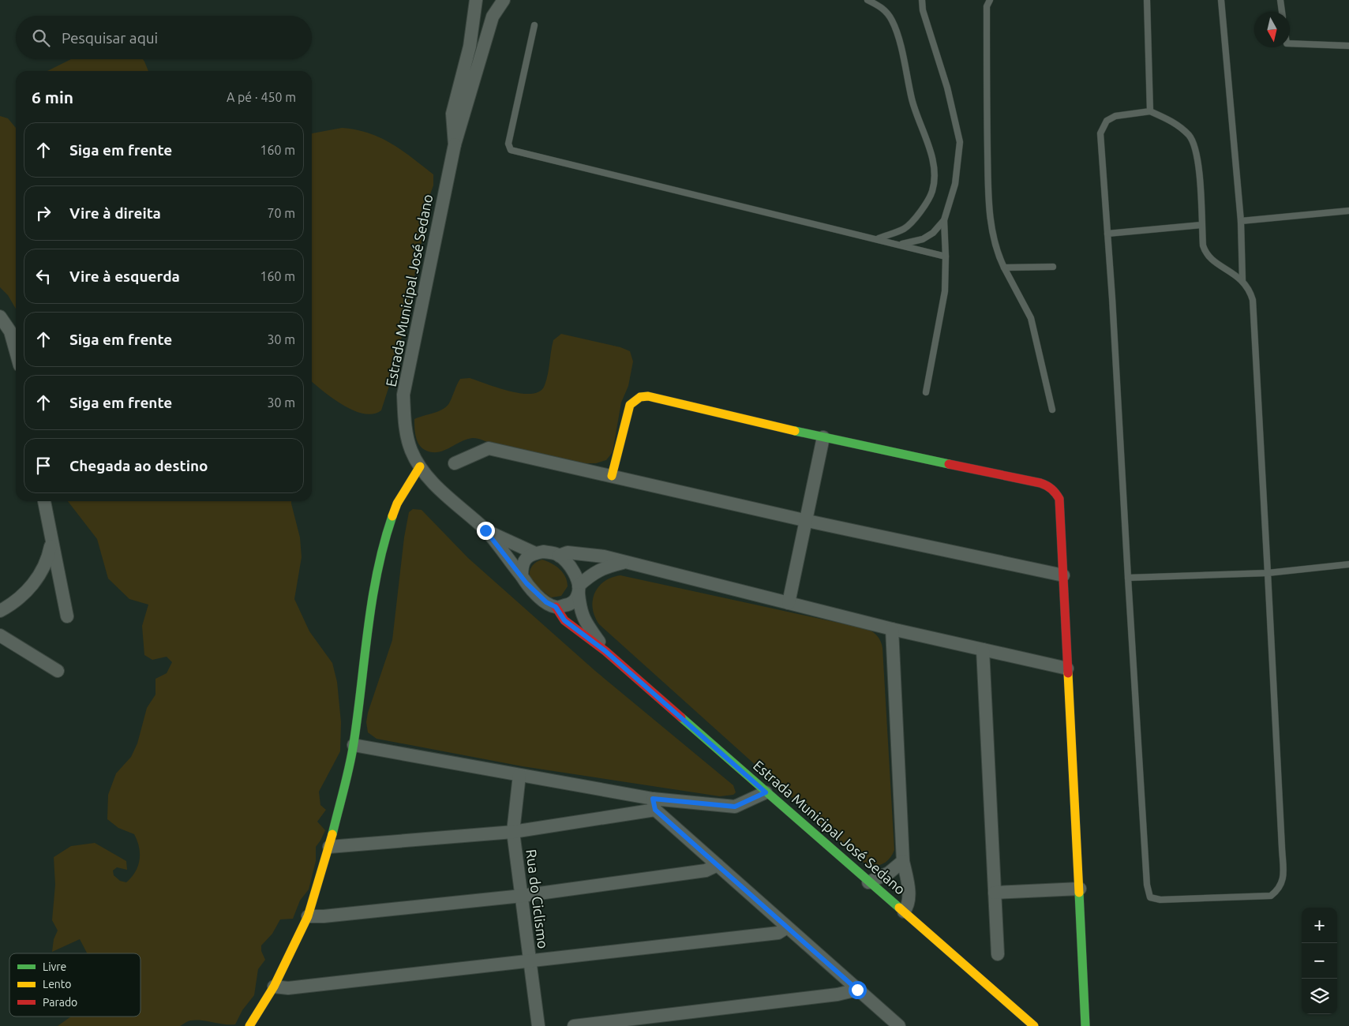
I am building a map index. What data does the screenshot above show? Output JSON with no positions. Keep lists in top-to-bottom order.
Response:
{
  "streets": {
    "street": ["Estrada Municipal José Sedano", "Rua do Ciclismo"]
  },
  "legend": ["Livre", "Lento", "Parado"],
  "north": "bottom",
  "page": {
    "search": "Pesquisar aqui",
    "heading": ["6 min", "A pé · 450 m"],
    "list": [
      ["Siga em frente", "160 m"],
      ["Vire à direita", "70 m"],
      ["Vire à esquerda", "160 m"],
      ["Siga em frente", "30 m"],
      ["Siga em frente", "30 m"],
      "Chegada ao destino"
    ],
    "map_buttons": ["+", "−"]
  }
}
